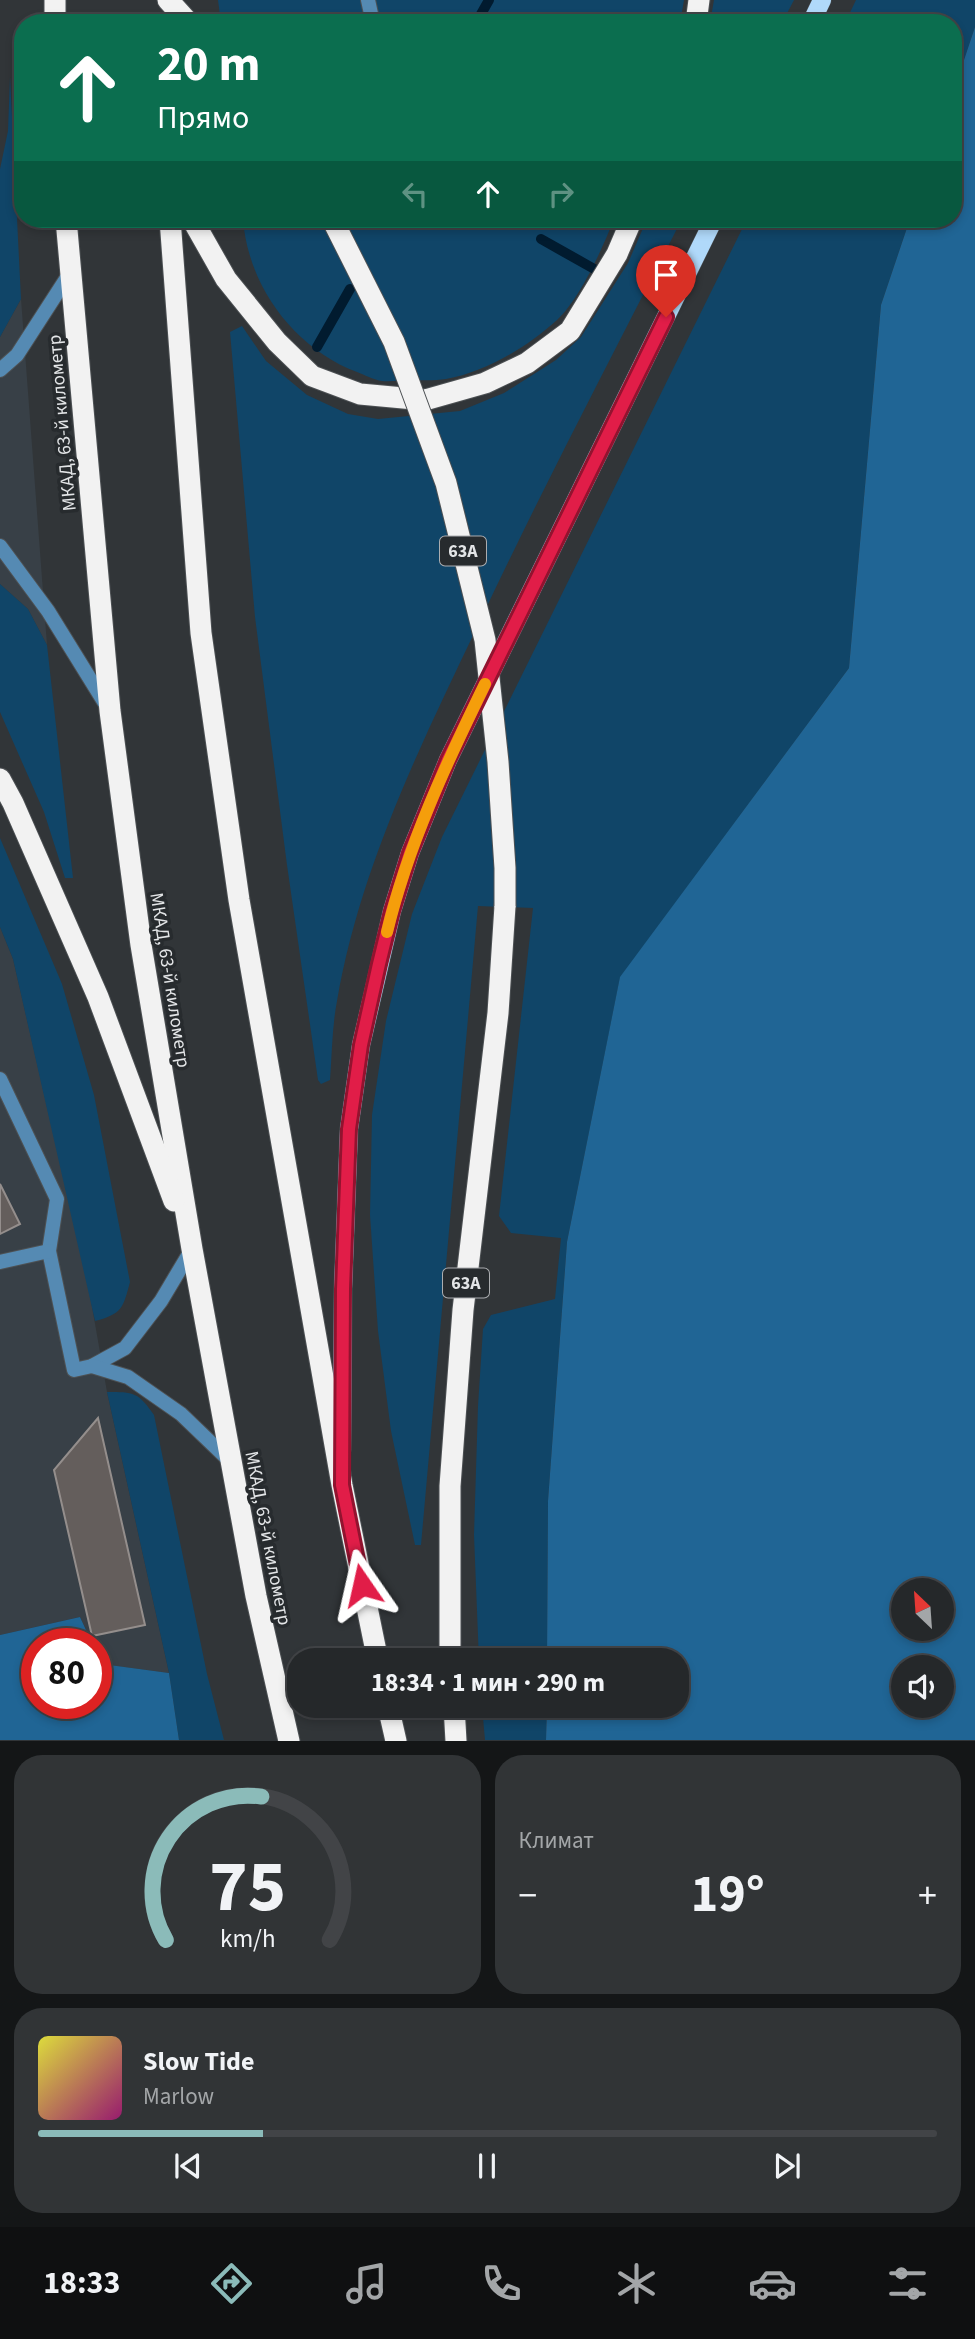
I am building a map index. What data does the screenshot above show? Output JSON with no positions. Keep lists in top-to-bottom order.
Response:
{
  "streets": {
    "highway": ["МКАД, 63-й километр", "63A"]
  },
  "north": "top left",
  "page": {
    "turn": ["20 m", "Прямо"],
    "limit": "80",
    "trip": "18:34 · 1 мин · 290 m",
    "tile": "Климат",
    "heat": ["−", "19°", "+"],
    "song": ["Slow Tide", "Marlow"],
    "tabs": "18:33",
    "gauge": ["75", "km/h"]
  }
}
